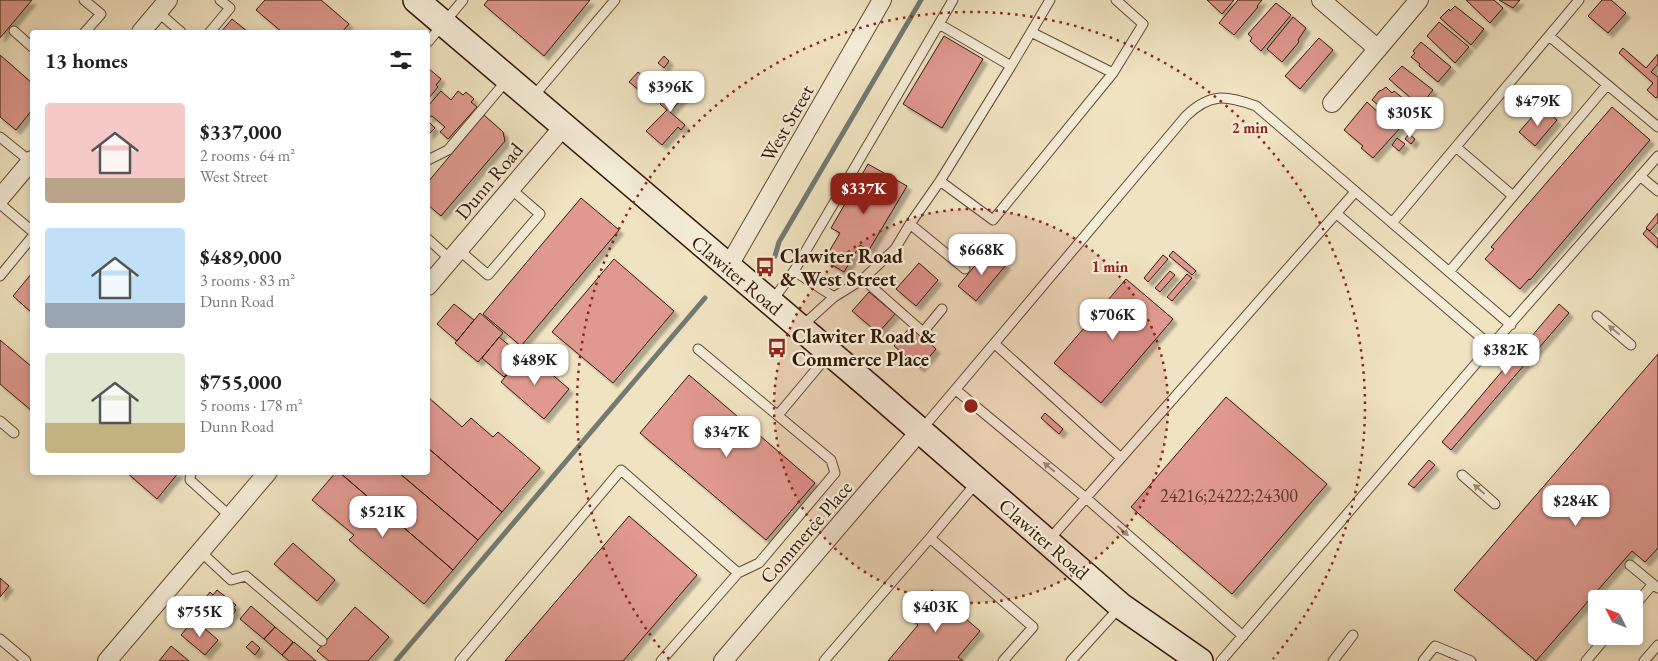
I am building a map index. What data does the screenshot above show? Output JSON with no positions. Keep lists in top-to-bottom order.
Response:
{
  "streets": {
    "main road": ["Clawiter Road"],
    "street": ["West Street", "Dunn Road", "Commerce Place"]
  },
  "crossings": [
    ["West Street", "Clawiter Road"],
    ["Dunn Road", "Clawiter Road"],
    ["Clawiter Road", "Commerce Place"]
  ],
  "places": {
    "bus stop": ["Clawiter Road & West Street", "Clawiter Road & Commerce Place"]
  },
  "house_numbers": ["24216;24222;24300"],
  "north": "top left",
  "page": {
    "heading": "13 homes",
    "price": [
      "$396K",
      "$479K",
      "$305K",
      "$337K",
      "$668K",
      "$706K",
      "$382K",
      "$489K",
      "$347K",
      "$284K",
      "$521K",
      "$403K",
      "$755K"
    ],
    "list": [
      {
        "name": "$337,000",
        "note": "2 rooms · 64 m² · West Street"
      },
      {
        "name": "$489,000",
        "note": "3 rooms · 83 m² · Dunn Road"
      },
      {
        "name": "$755,000",
        "note": "5 rooms · 178 m² · Dunn Road"
      }
    ]
  },
  "rings": ["2 min", "1 min"]
}
